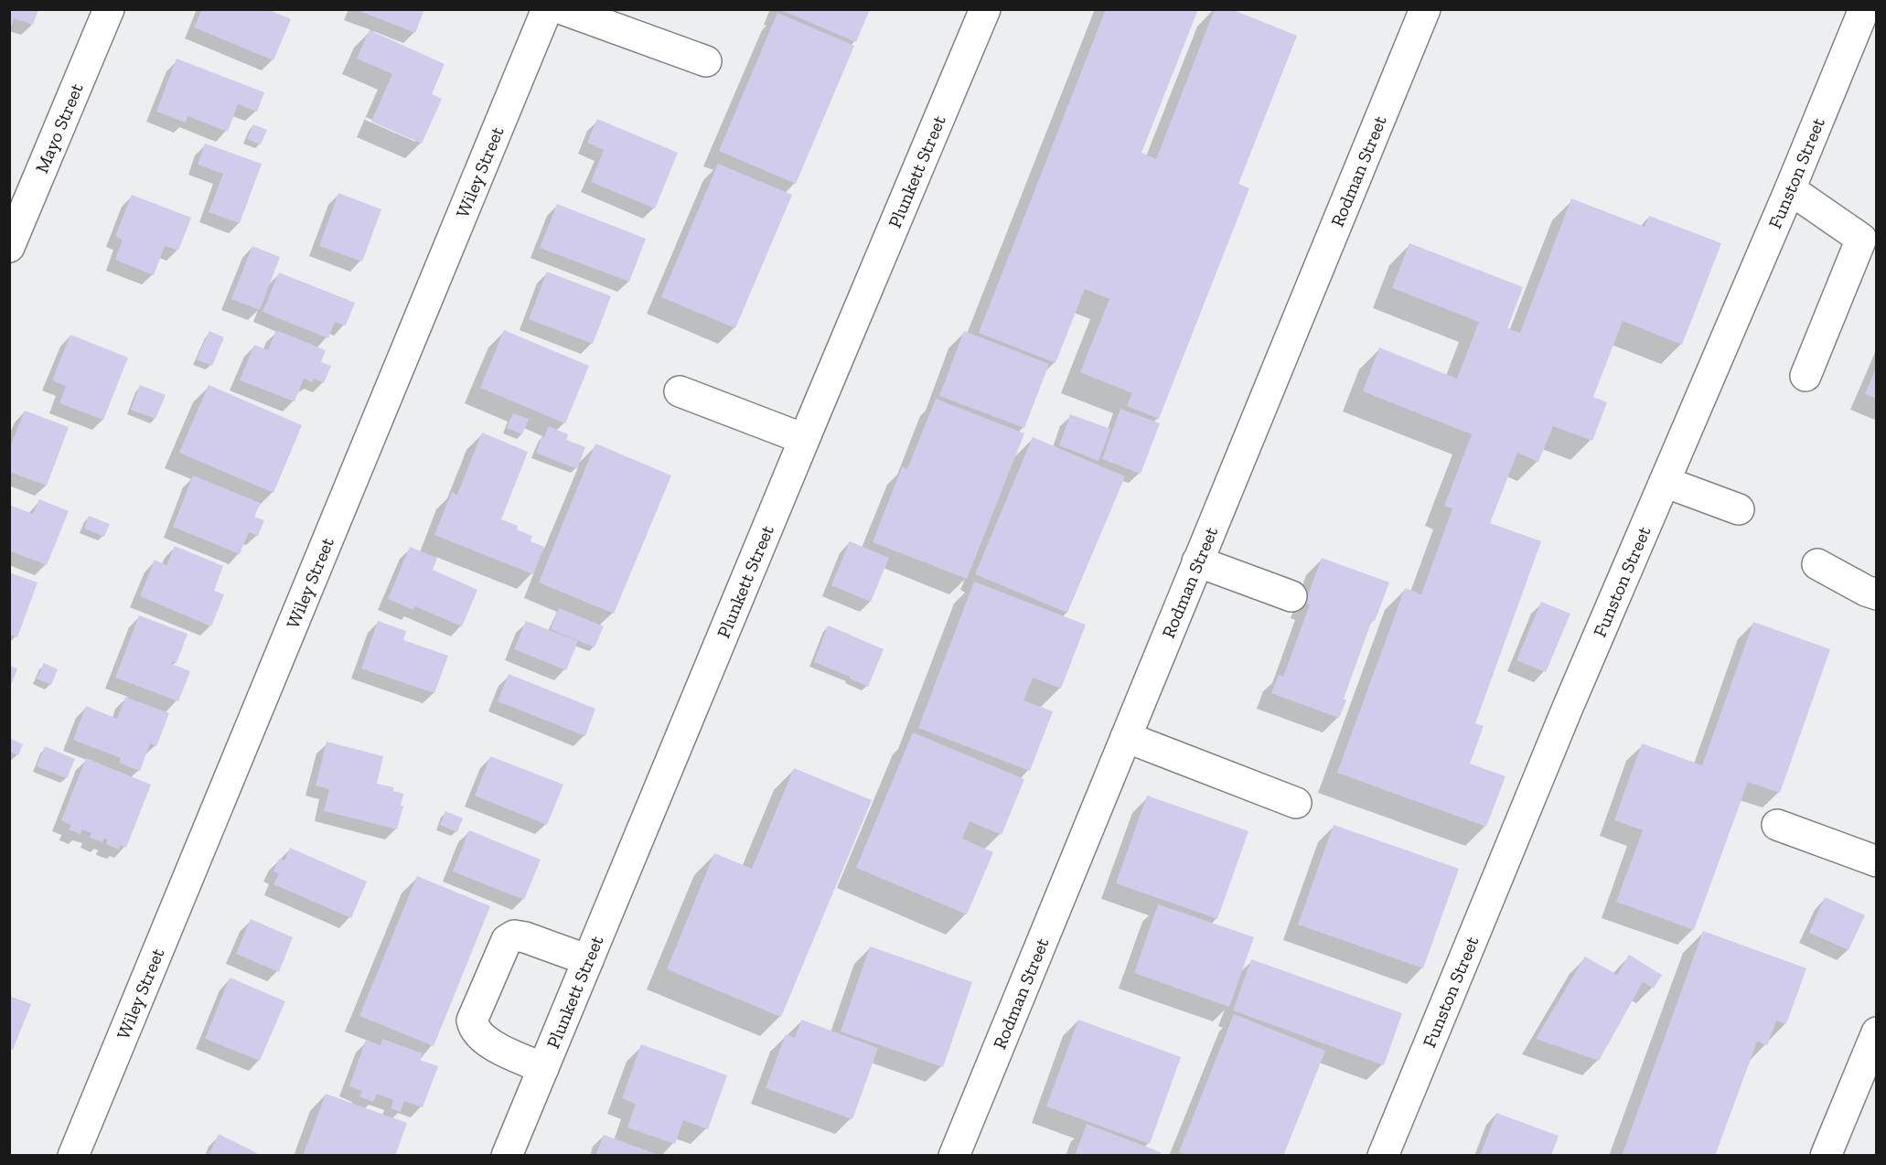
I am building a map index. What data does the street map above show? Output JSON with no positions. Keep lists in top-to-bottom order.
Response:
{
  "streets": {
    "street": [
      "Mayo Street",
      "Rodman Street",
      "Wiley Street",
      "Plunkett Street",
      "Funston Street"
    ]
  }
}
